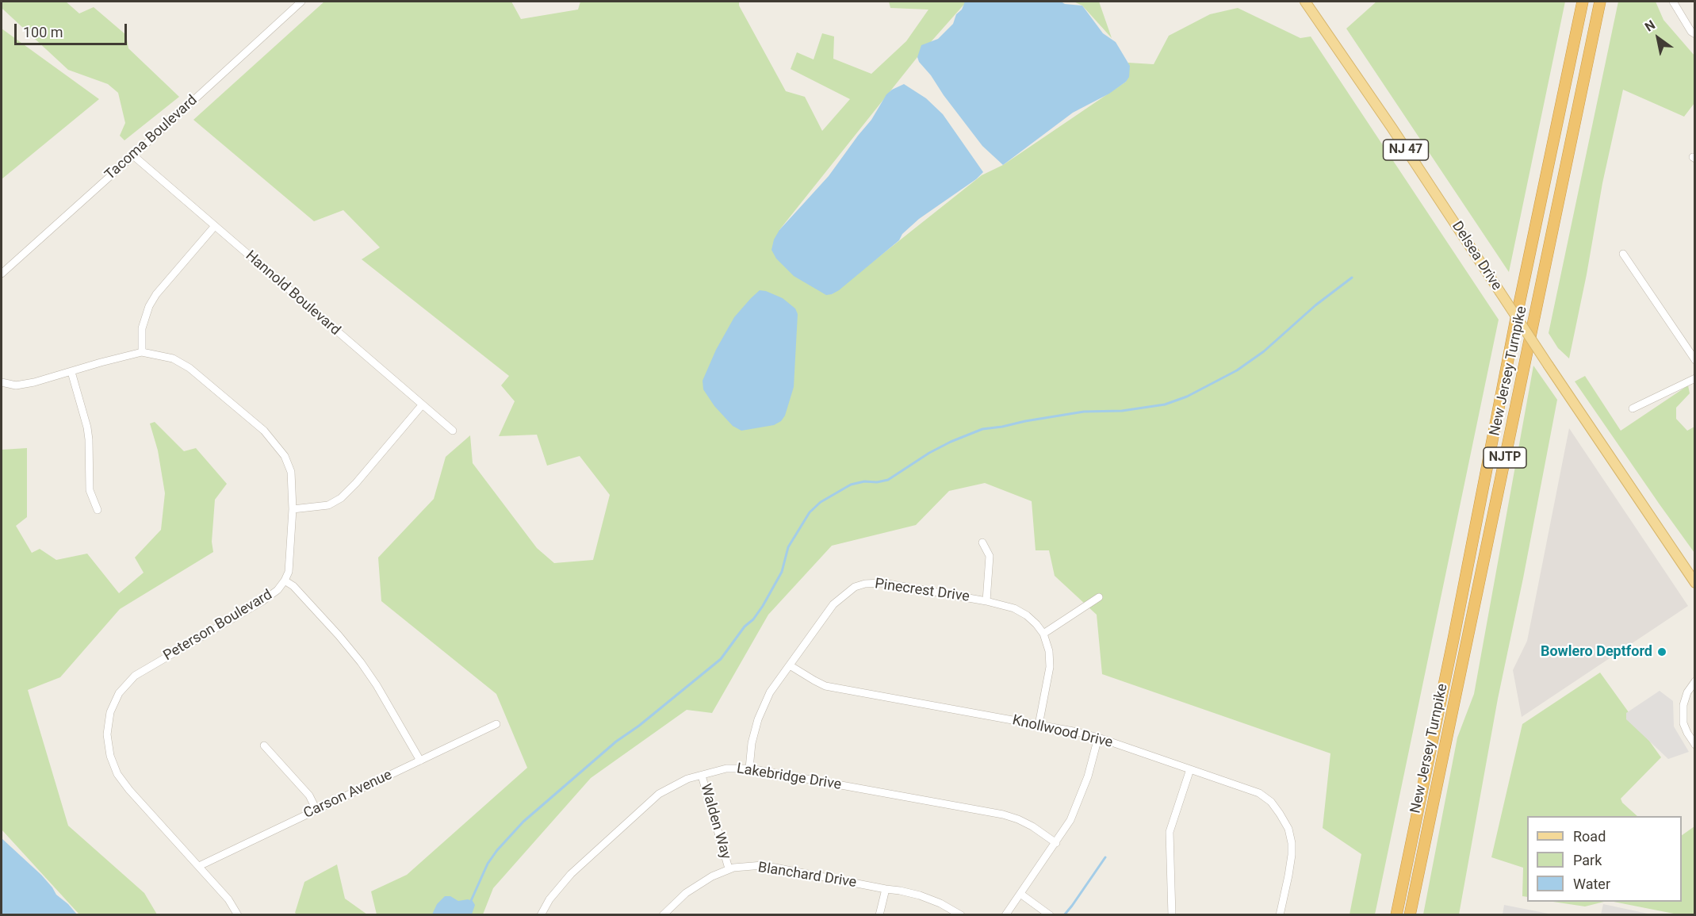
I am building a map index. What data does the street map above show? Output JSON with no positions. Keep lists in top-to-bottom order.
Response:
{
  "streets": {
    "highway": ["New Jersey Turnpike", "NJTP"],
    "main road": ["NJ 47", "Delsea Drive"],
    "street": [
      "Tacoma Boulevard",
      "Hannold Boulevard",
      "Pinecrest Drive",
      "Peterson Boulevard",
      "Knollwood Drive",
      "Lakebridge Drive",
      "Carson Avenue",
      "Walden Way",
      "Blanchard Drive"
    ]
  },
  "crossings": [
    ["Tacoma Boulevard", "Hannold Boulevard"],
    ["Pinecrest Drive", "Knollwood Drive"],
    ["Pinecrest Drive", "Lakebridge Drive"],
    ["Peterson Boulevard", "Carson Avenue"],
    ["Lakebridge Drive", "Walden Way"],
    ["Walden Way", "Blanchard Drive"]
  ],
  "places": ["Bowlero Deptford"],
  "legend": ["Road", "Park", "Water"],
  "scale_bar": "100 m",
  "north": "top left"
}
